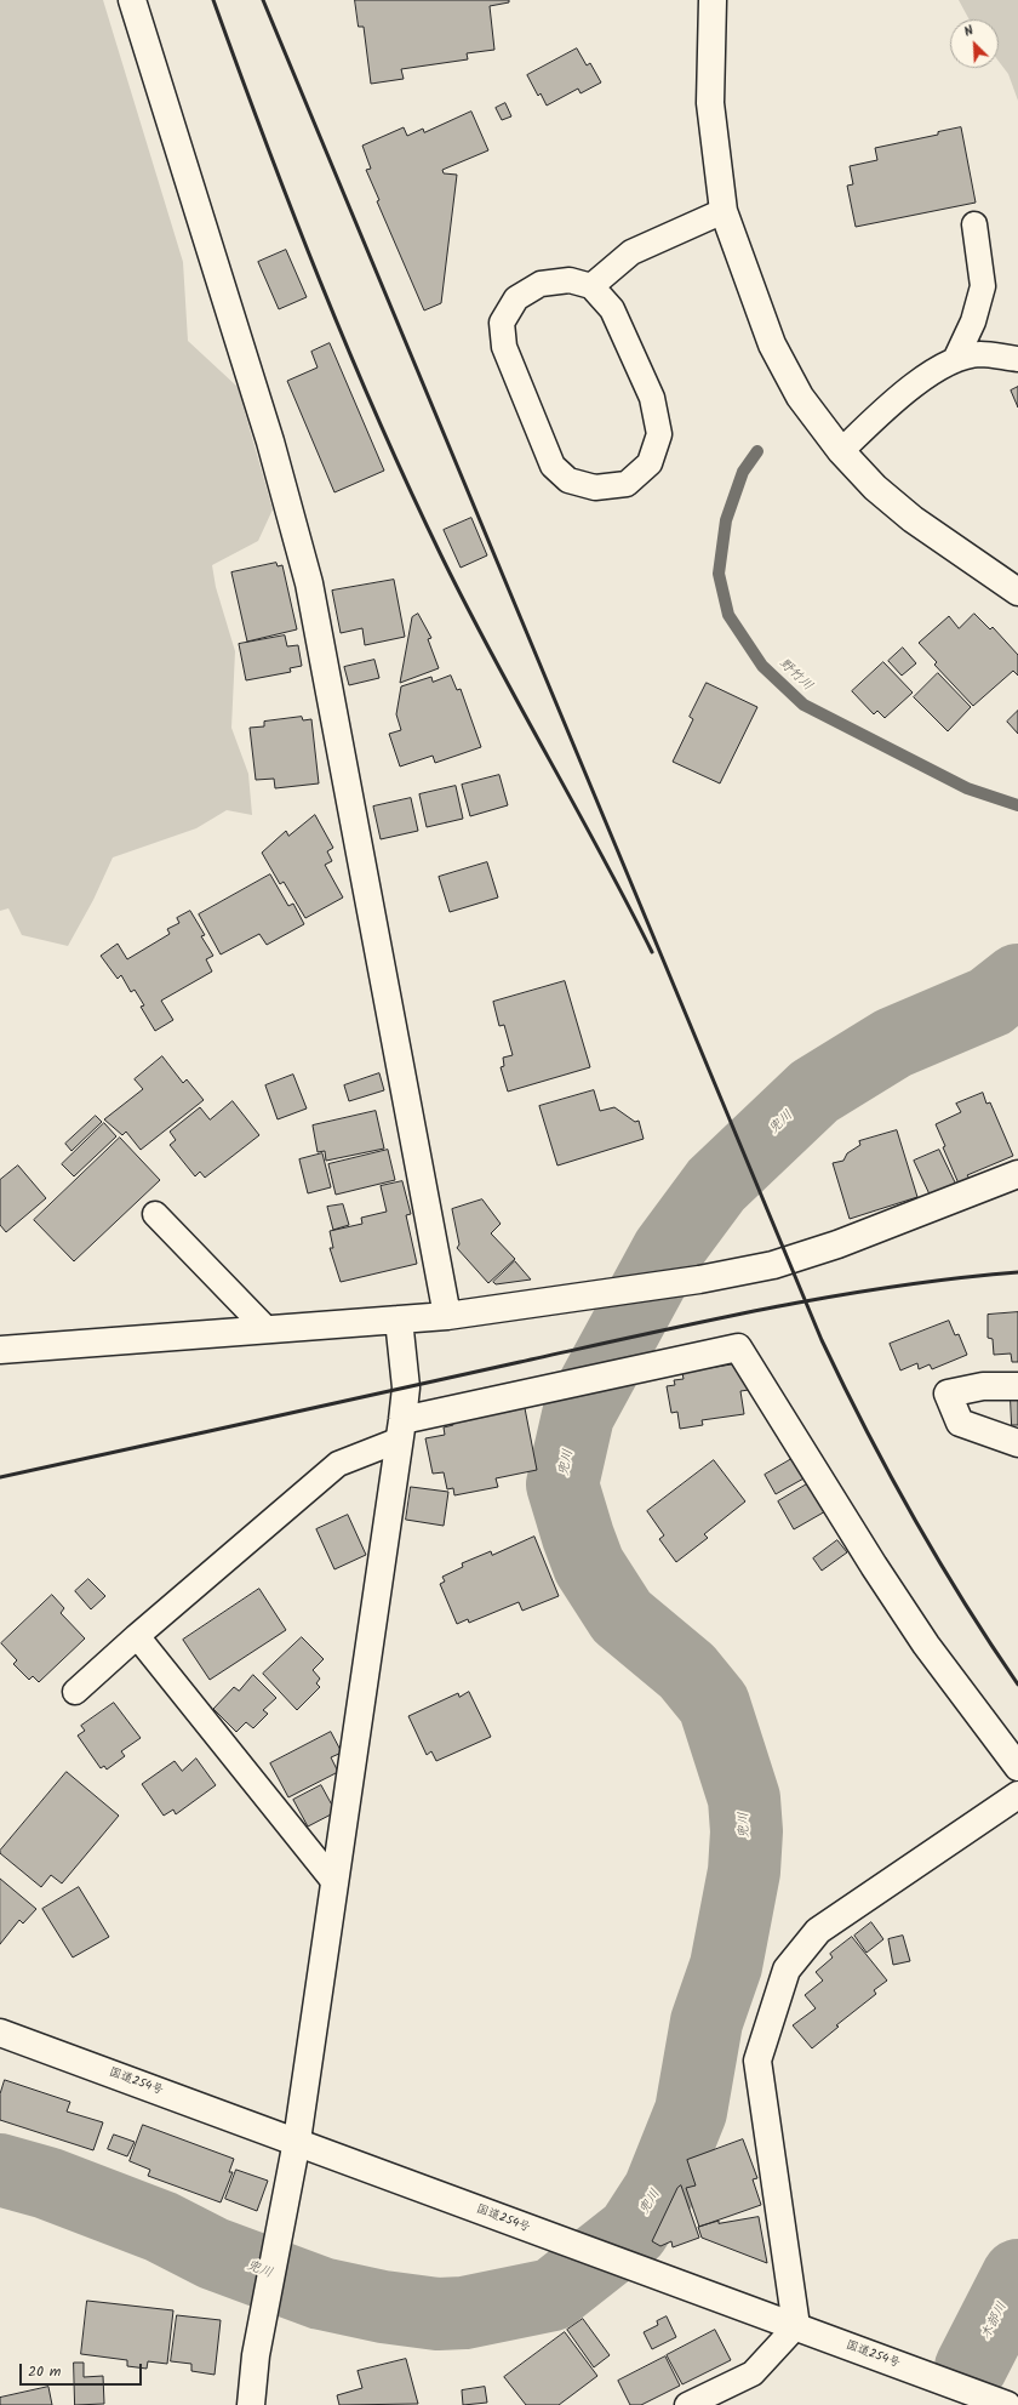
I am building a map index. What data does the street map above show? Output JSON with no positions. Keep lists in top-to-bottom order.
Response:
{
  "streets": {
    "main road": ["国道254号"]
  },
  "water": ["野竹川", "兜川", "木部川"],
  "scale_bar": "20 m",
  "north": "top left"
}
